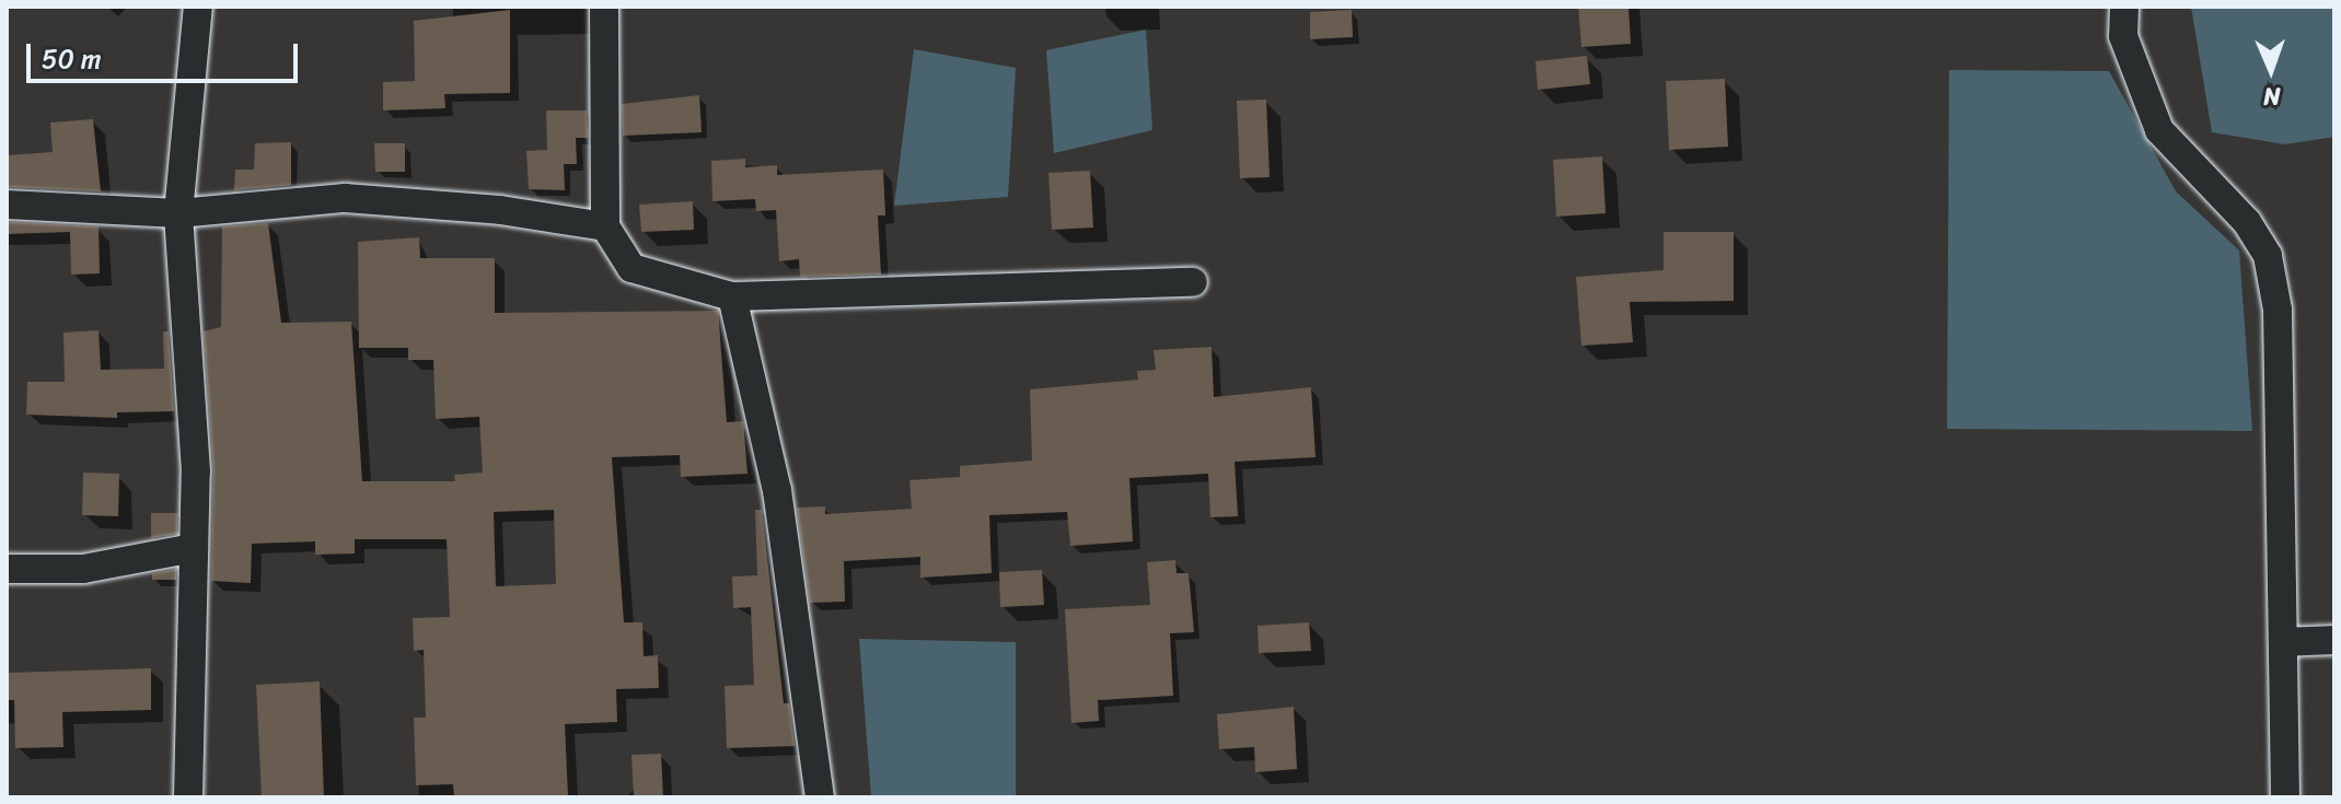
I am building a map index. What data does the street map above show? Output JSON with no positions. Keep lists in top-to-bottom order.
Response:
{
  "scale_bar": "50 m",
  "north": "bottom"
}
